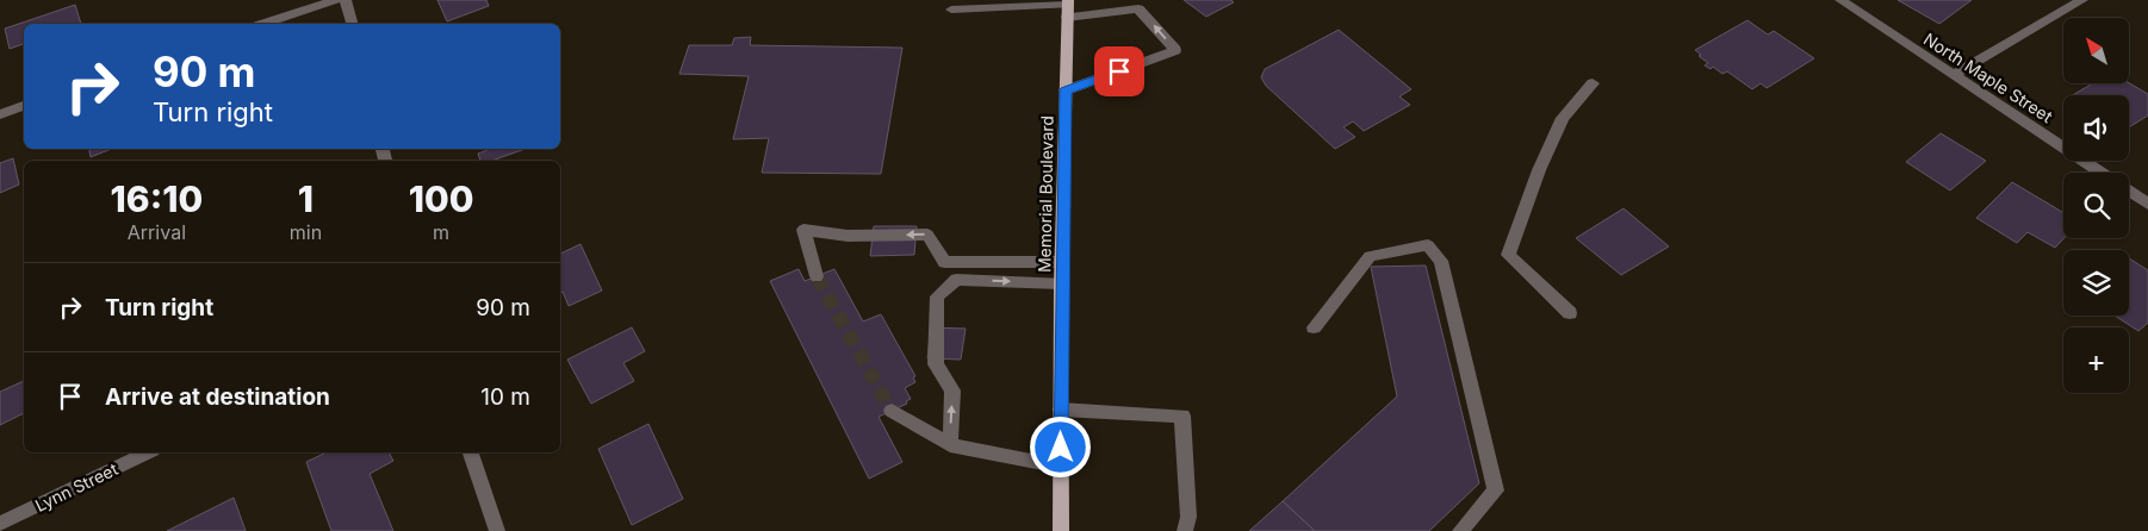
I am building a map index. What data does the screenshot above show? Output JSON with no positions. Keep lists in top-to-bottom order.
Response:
{
  "streets": {
    "main road": ["Memorial Boulevard"],
    "street": ["North Maple Street", "Lynn Street"]
  },
  "north": "top left",
  "page": {
    "map_buttons": "+",
    "turn": ["90 m", "Turn right"],
    "eta": [
      "16:10",
      "Arrival",
      "1",
      "min",
      "100",
      "m"
    ],
    "list": [
      {
        "name": "Turn right",
        "value": "90 m"
      },
      {
        "name": "Arrive at destination",
        "value": "10 m"
      }
    ]
  }
}
